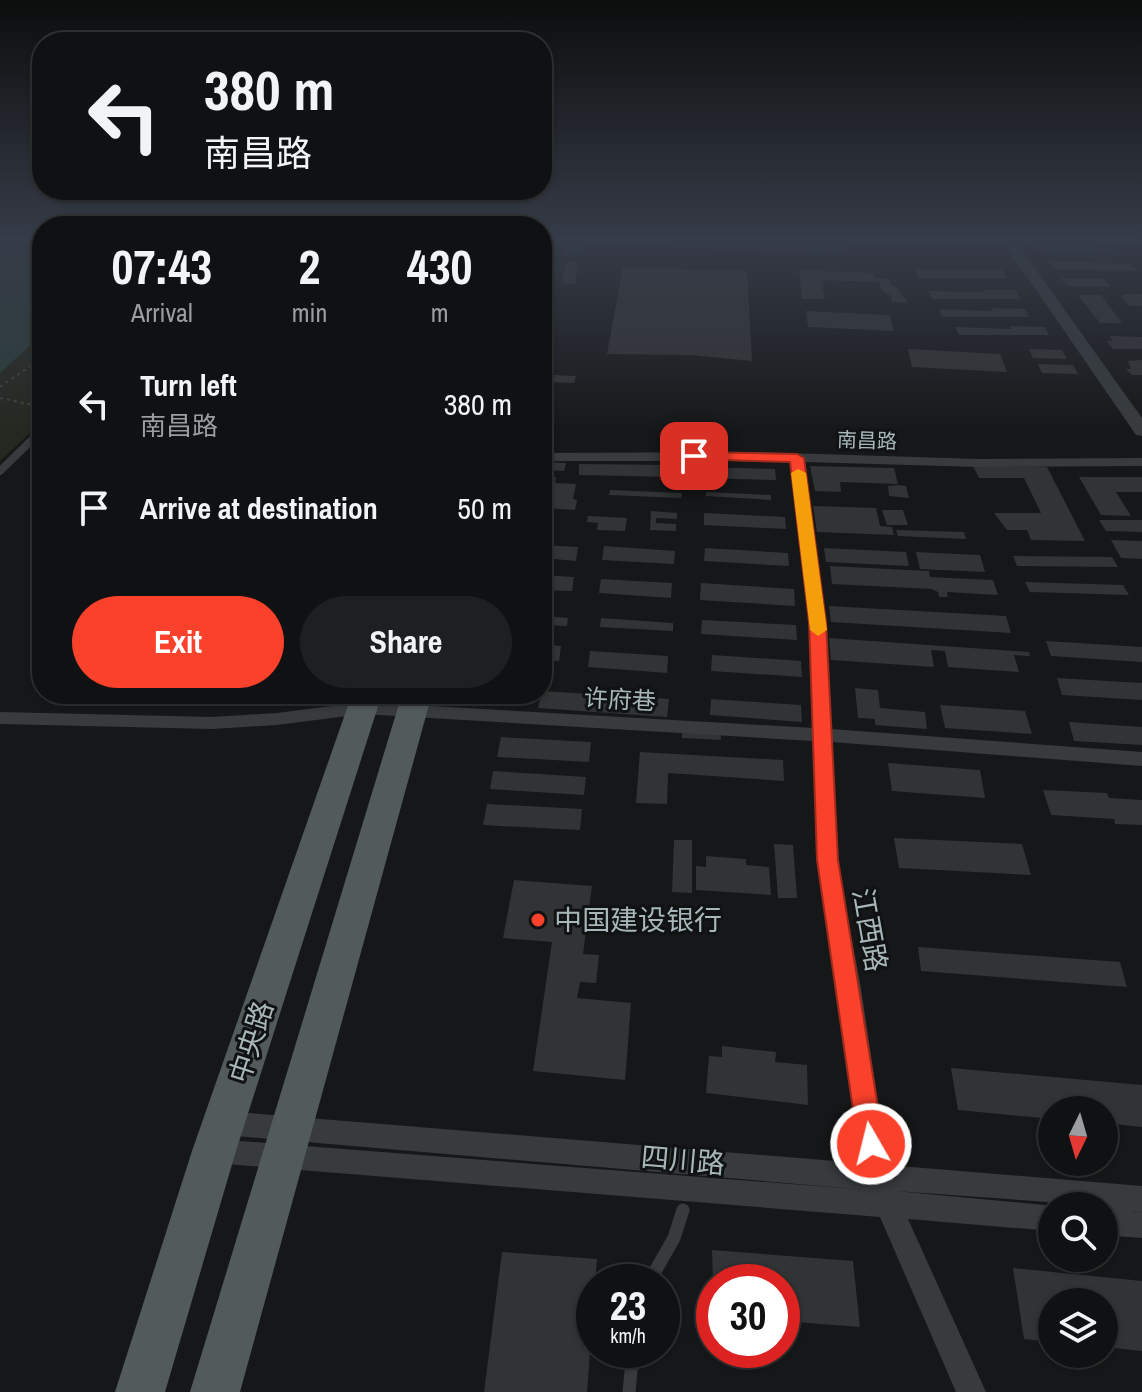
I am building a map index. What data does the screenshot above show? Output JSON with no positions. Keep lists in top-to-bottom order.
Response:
{
  "streets": {
    "main road": ["中央路"],
    "street": [
      "南昌路",
      "许府巷",
      "江西路",
      "四川路"
    ]
  },
  "crossings": [
    ["南昌路", "江西路"],
    ["许府巷", "江西路"],
    ["江西路", "四川路"],
    ["中央路", "四川路"]
  ],
  "places": ["中国建设银行"],
  "north": "bottom",
  "page": {
    "turn": ["380 m", "南昌路"],
    "eta": [
      "07:43",
      "Arrival",
      "2",
      "min",
      "430",
      "m"
    ],
    "list": [
      {
        "name": "Turn left",
        "note": "南昌路",
        "value": "380 m"
      },
      {
        "name": "Arrive at destination",
        "value": "50 m"
      }
    ],
    "buttons": ["Exit", "Share"],
    "speed": "23 km/h",
    "limit": "30"
  }
}
